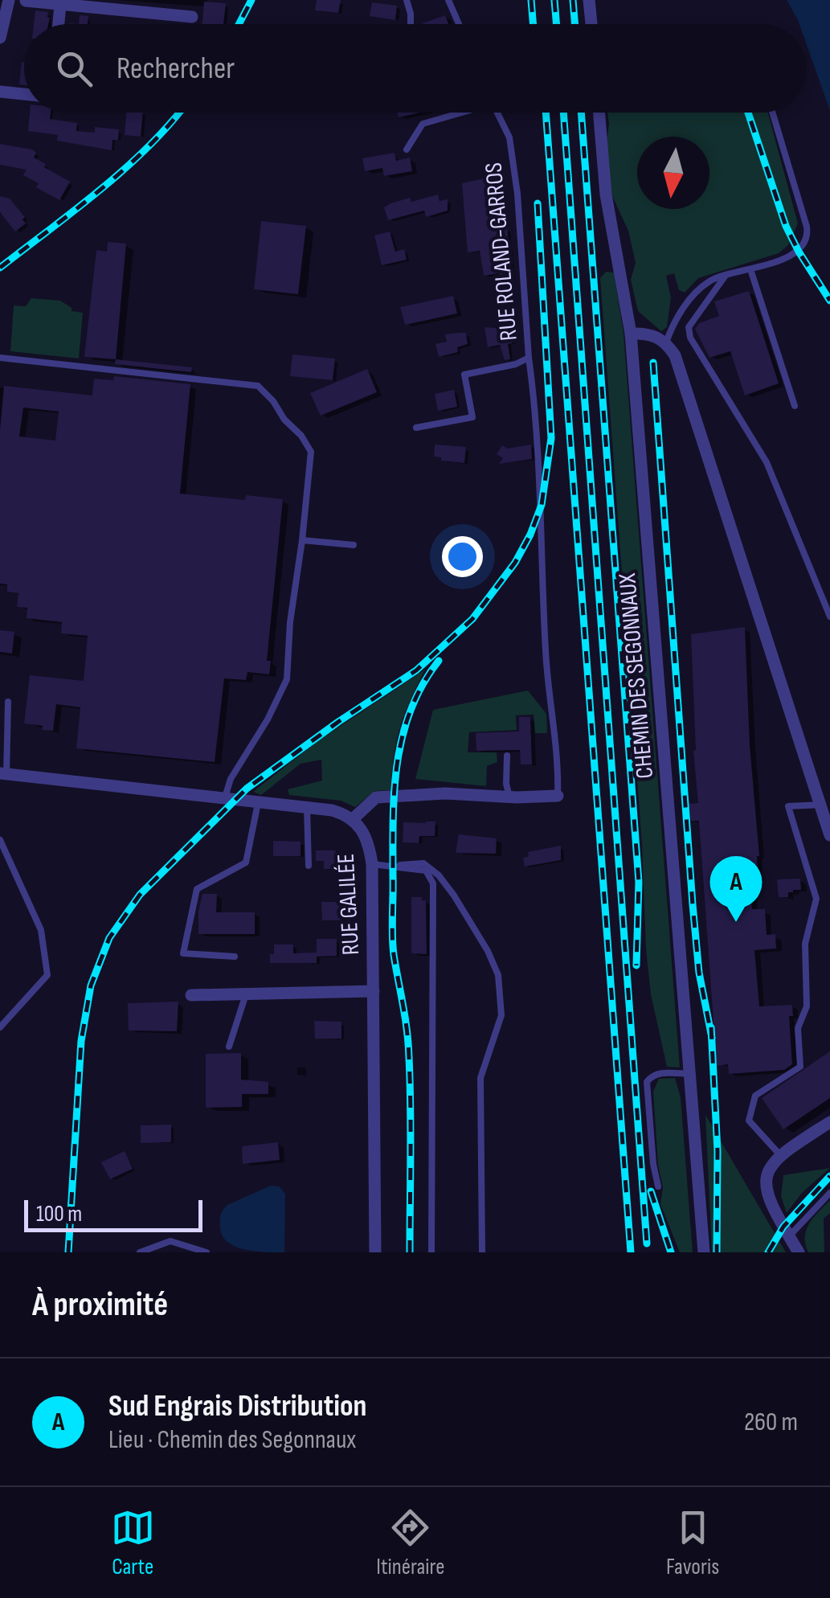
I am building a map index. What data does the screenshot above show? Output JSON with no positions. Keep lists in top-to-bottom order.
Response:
{
  "streets": {
    "street": ["CHEMIN DES SEGONNAUX", "RUE GALILÉE"],
    "lane": ["RUE ROLAND-GARROS"]
  },
  "scale_bar": "100 m",
  "north": "bottom",
  "page": {
    "search": "Rechercher",
    "pins": "A",
    "scale": "100 m",
    "heading": "À proximité",
    "list": [
      {
        "mark": "A",
        "name": "Sud Engrais Distribution",
        "note": "Lieu · Chemin des Segonnaux",
        "value": "260 m"
      }
    ],
    "nav": ["Carte", "Itinéraire", "Favoris"]
  }
}
